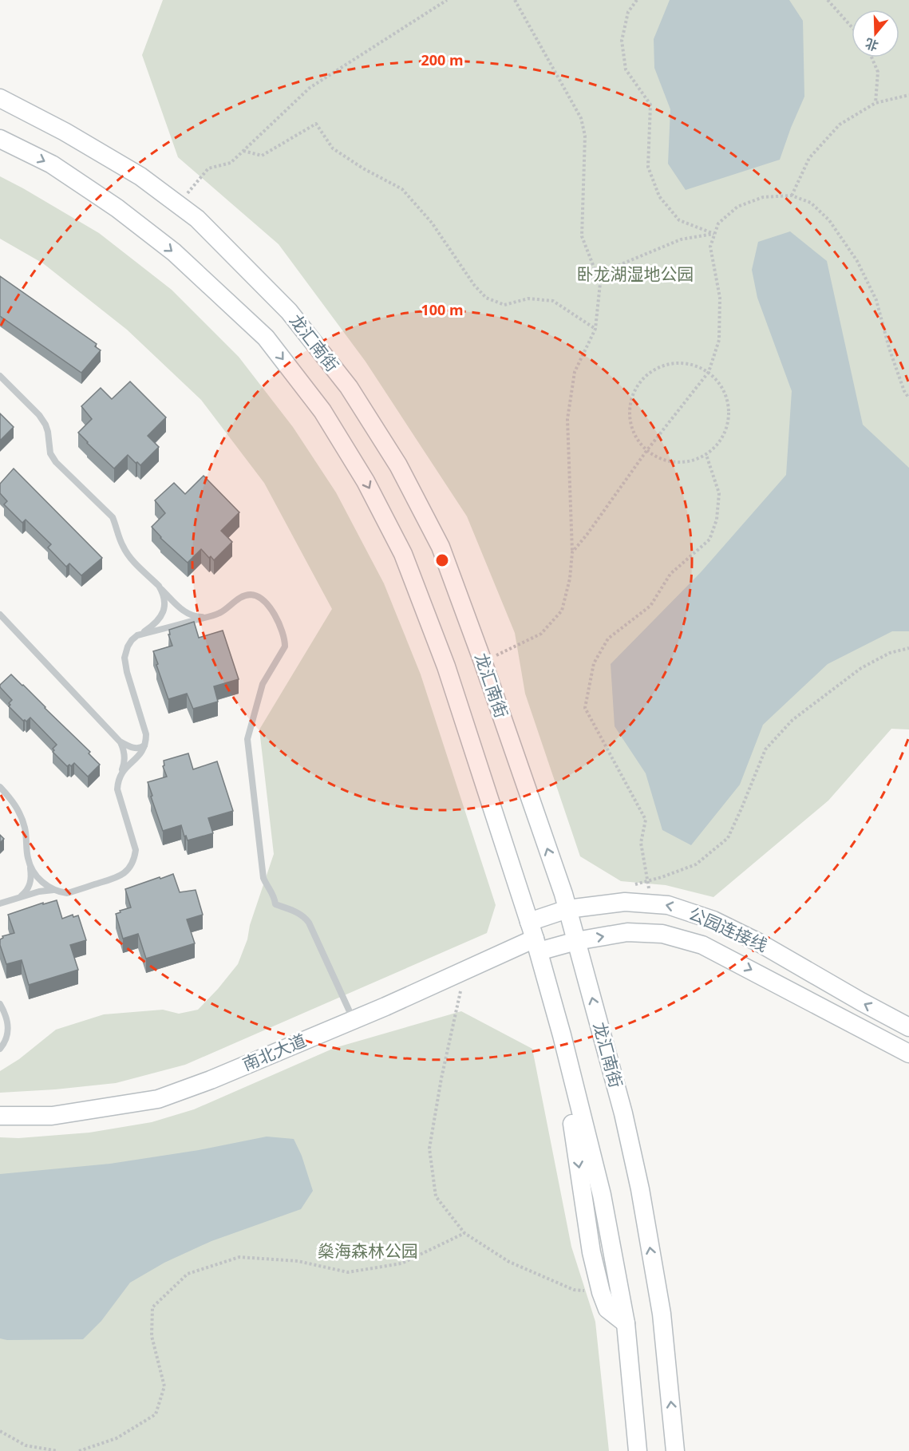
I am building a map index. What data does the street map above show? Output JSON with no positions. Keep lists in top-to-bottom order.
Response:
{
  "streets": {
    "main road": ["龙汇南街", "公园连接线", "南北大道"]
  },
  "crossings": [
    ["龙汇南街", "公园连接线"],
    ["龙汇南街", "南北大道"],
    ["公园连接线", "南北大道"]
  ],
  "parks": ["卧龙湖湿地公园", "燊海森林公园"],
  "north": "bottom",
  "rings": ["200 m", "100 m"]
}
